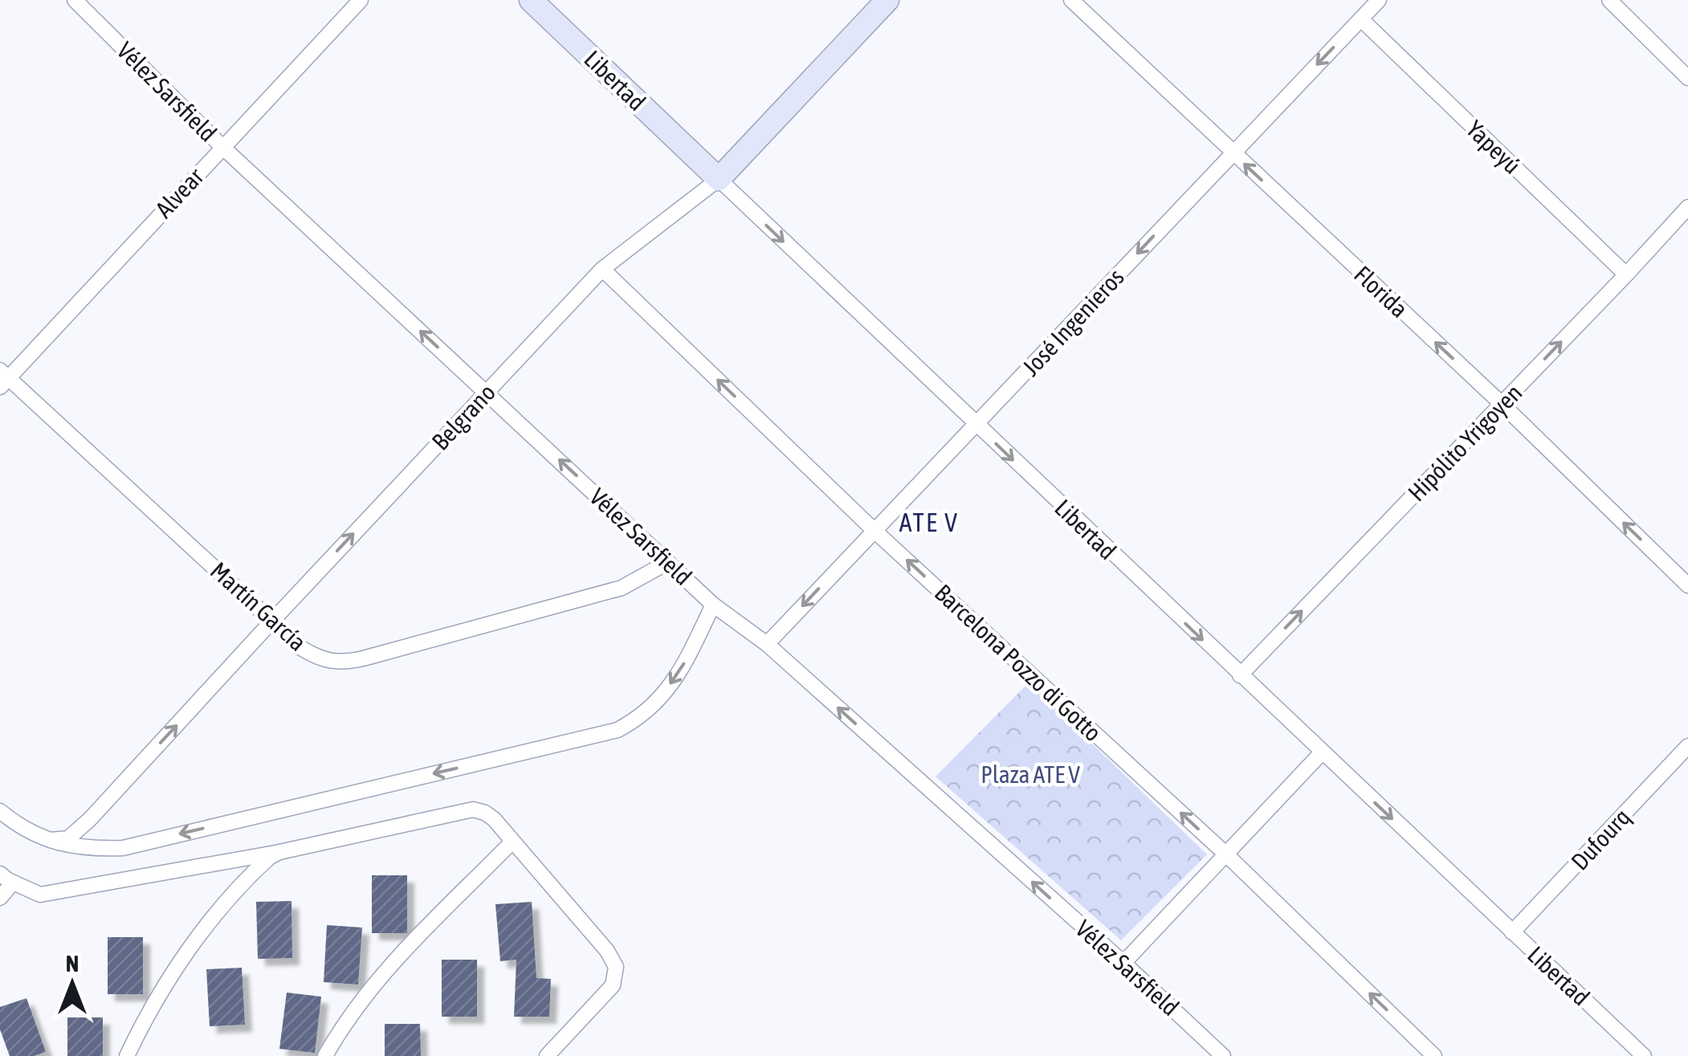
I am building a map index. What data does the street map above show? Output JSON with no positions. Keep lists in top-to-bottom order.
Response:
{
  "streets": {
    "main road": ["Libertad", "Belgrano"],
    "street": [
      "Vélez Sarsfield",
      "Yapeyú",
      "Alvear",
      "Florida",
      "José Ingenieros",
      "Hipólito Yrigoyen",
      "Martín García",
      "Barcelona Pozzo di Gotto",
      "Dufourq"
    ]
  },
  "crossings": [
    ["Libertad", "José Ingenieros"],
    ["Libertad", "Belgrano"],
    ["Libertad", "Hipólito Yrigoyen"],
    ["Libertad", "Dufourq"],
    ["Vélez Sarsfield", "Alvear"],
    ["Vélez Sarsfield", "José Ingenieros"],
    ["Vélez Sarsfield", "Belgrano"],
    ["Vélez Sarsfield", "Martín García"],
    ["Yapeyú", "José Ingenieros"],
    ["Yapeyú", "Hipólito Yrigoyen"],
    ["Alvear", "Martín García"],
    ["Florida", "José Ingenieros"],
    ["Florida", "Hipólito Yrigoyen"],
    ["José Ingenieros", "Barcelona Pozzo di Gotto"],
    ["Belgrano", "Martín García"],
    ["Belgrano", "Barcelona Pozzo di Gotto"]
  ],
  "one_way": [
    "Libertad",
    "Vélez Sarsfield",
    "Florida",
    "José Ingenieros",
    "Belgrano",
    "Hipólito Yrigoyen",
    "Barcelona Pozzo di Gotto"
  ],
  "districts": ["ATE V"],
  "parks": ["Plaza ATE V"],
  "north": "top"
}
